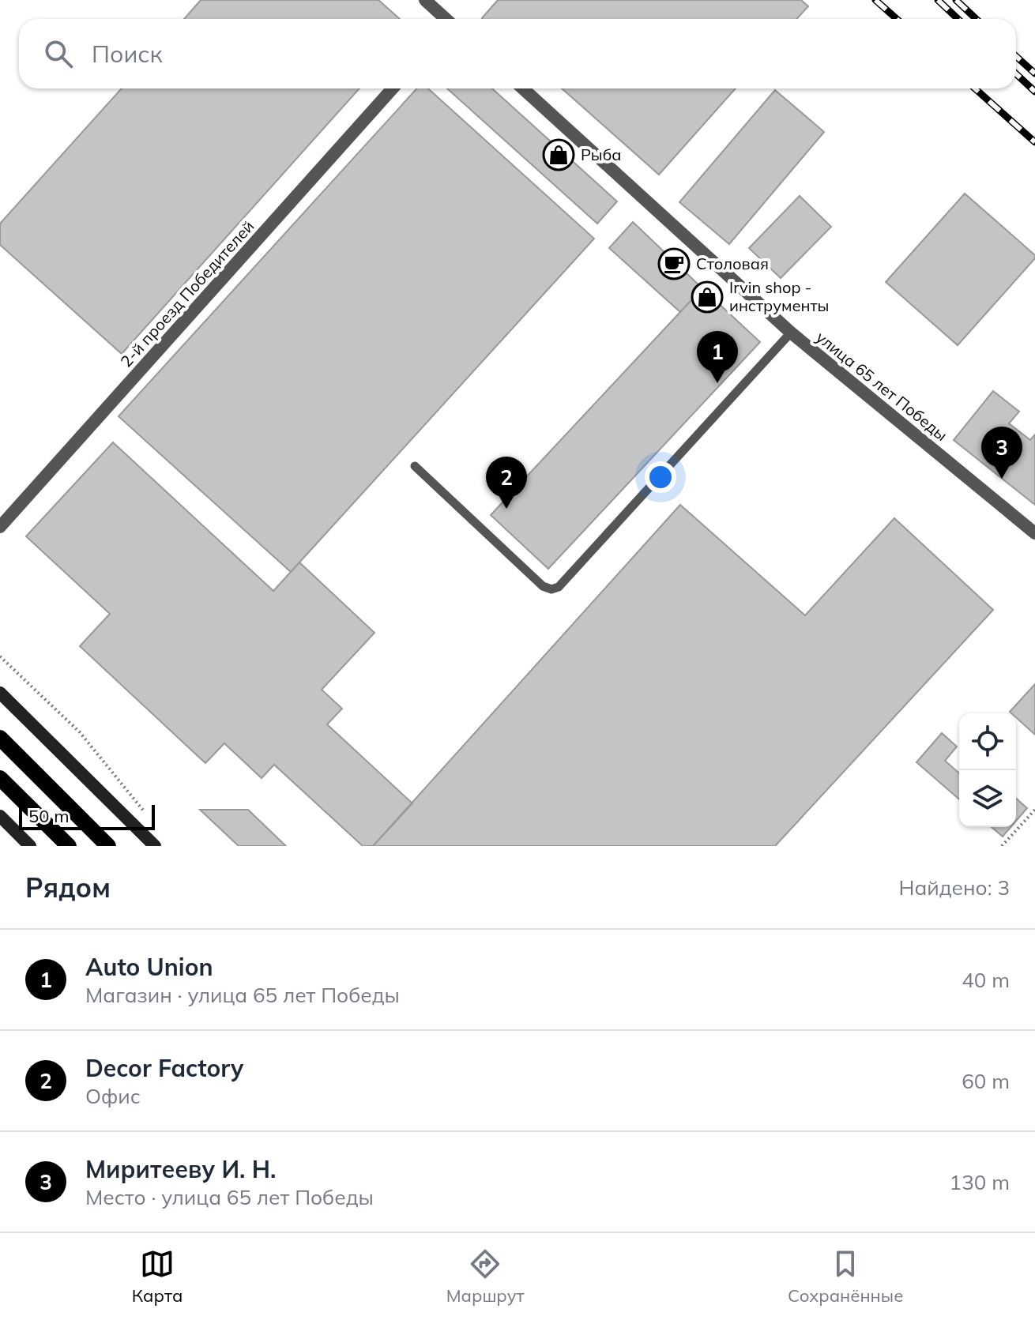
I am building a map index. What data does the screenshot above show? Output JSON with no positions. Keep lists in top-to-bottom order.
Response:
{
  "streets": {
    "street": ["2-й проезд Победителей", "улица 65 лет Победы"]
  },
  "places": {
    "shop": ["Рыба", "Irvin shop - инструменты"],
    "cafe": ["Столовая"]
  },
  "scale_bar": "50 m",
  "page": {
    "search": "Поиск",
    "pins": ["1", "3", "2"],
    "scale": "50 m",
    "heading": ["Рядом", "Найдено: 3"],
    "list": [
      {
        "mark": "1",
        "name": "Auto Union",
        "note": "Магазин · улица 65 лет Победы",
        "value": "40 m"
      },
      {
        "mark": "2",
        "name": "Decor Factory",
        "note": "Офис",
        "value": "60 m"
      },
      {
        "mark": "3",
        "name": "Миритееву И. Н.",
        "note": "Место · улица 65 лет Победы",
        "value": "130 m"
      }
    ],
    "nav": ["Карта", "Маршрут", "Сохранённые"]
  }
}
